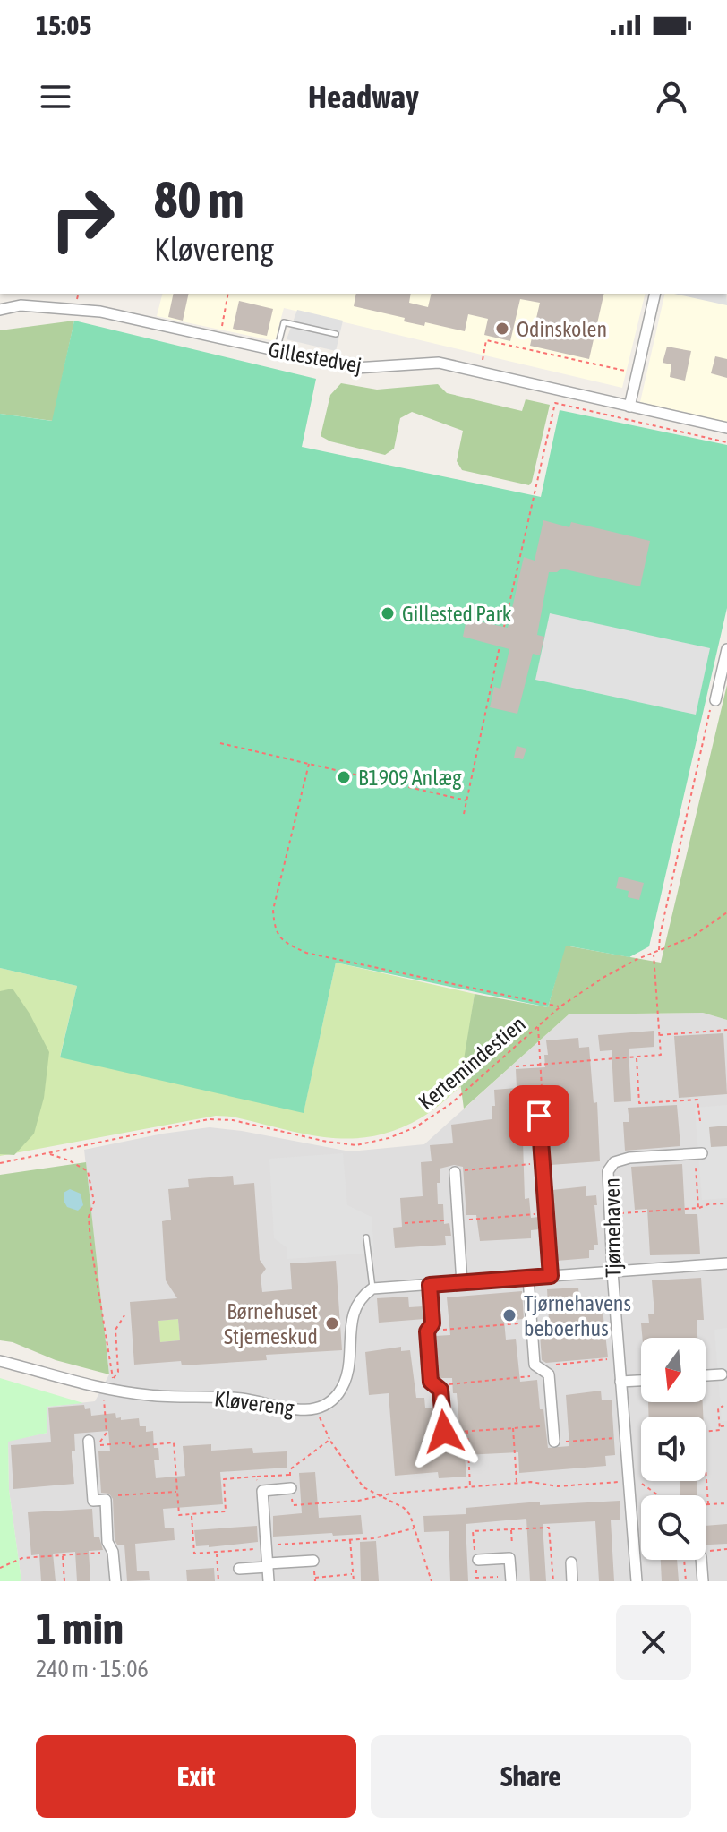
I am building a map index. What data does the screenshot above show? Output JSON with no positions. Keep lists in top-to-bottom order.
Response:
{
  "streets": {
    "street": ["Gillestedvej", "Tjørnehaven", "Kløvereng"],
    "path": ["Kertemindestien"]
  },
  "places": [
    "Odinskolen",
    "Gillested Park",
    "B1909 Anlæg",
    "Tjørnehavens beboerhus",
    "Børnehuset Stjerneskud"
  ],
  "north": "bottom",
  "page": {
    "status": "15:05",
    "header": "Headway",
    "turn": ["80 m", "Kløvereng"],
    "heading": ["1 min", "240 m · 15:06"],
    "buttons": ["Exit", "Share"]
  }
}
